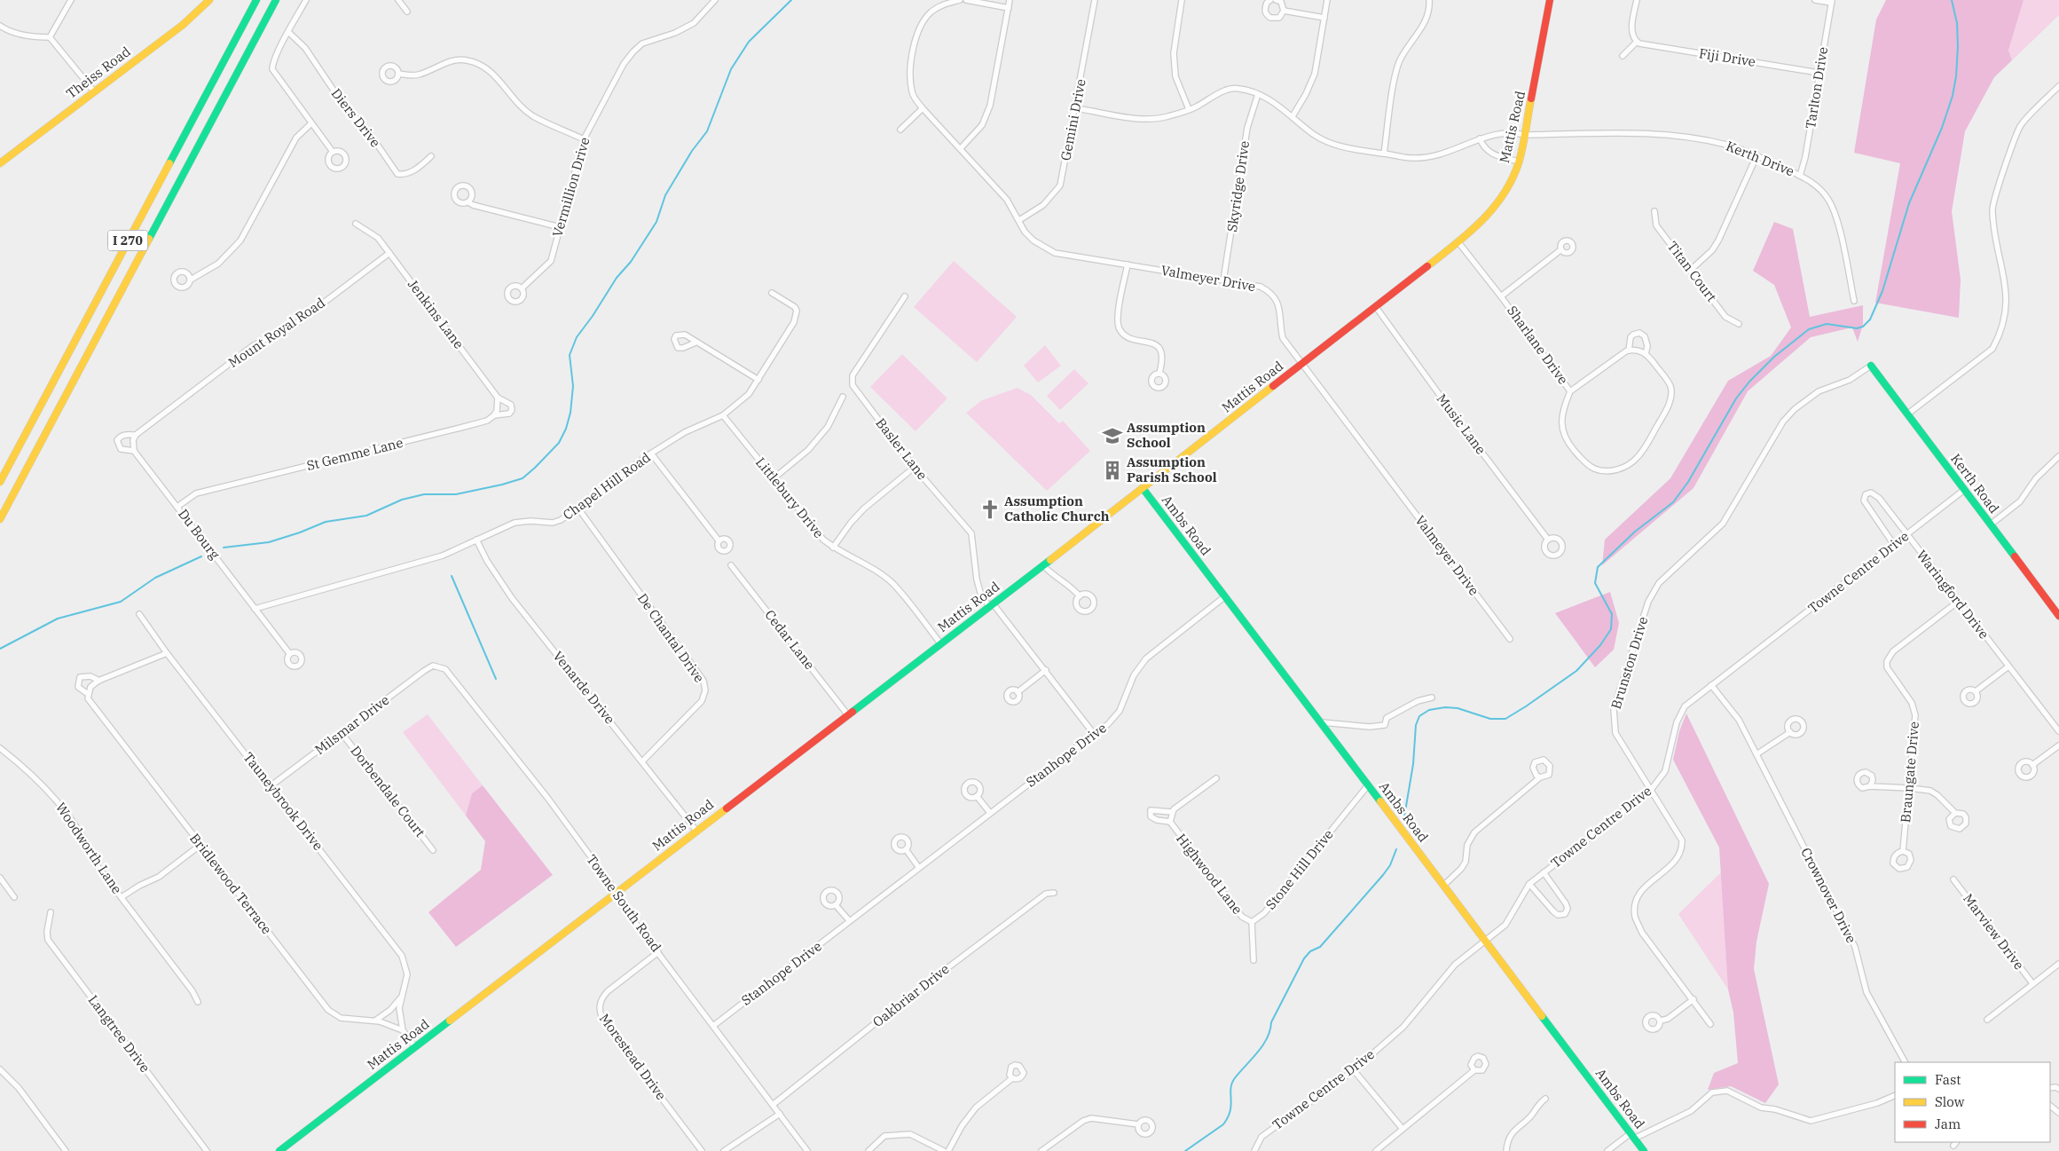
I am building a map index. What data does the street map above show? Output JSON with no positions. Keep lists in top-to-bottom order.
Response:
{
  "streets": {
    "main road": [
      "Theiss Road",
      "Mattis Road",
      "I 270",
      "Kerth Road",
      "Ambs Road"
    ],
    "street": [
      "Fiji Drive",
      "Tarlton Drive",
      "Diers Drive",
      "Gemini Drive",
      "Kerth Drive",
      "Skyridge Drive",
      "Vermillion Drive",
      "Titan Court",
      "Valmeyer Drive",
      "Jenkins Lane",
      "Mount Royal Road",
      "Sharlane Drive",
      "Music Lane",
      "Basler Lane",
      "St Gemme Lane",
      "Chapel Hill Road",
      "Littlebury Drive",
      "Du Bourg",
      "Towne Centre Drive",
      "Waringford Drive",
      "De Chantal Drive",
      "Cedar Lane",
      "Brunston Drive",
      "Venarde Drive",
      "Milsmar Drive",
      "Stanhope Drive",
      "Braungate Drive",
      "Dorbendale Court",
      "Tauneybrook Drive",
      "Woodworth Lane",
      "Stone Hill Drive",
      "Highwood Lane",
      "Bridlewood Terrace",
      "Crownover Drive",
      "Towne South Road",
      "Marview Drive",
      "Oakbriar Drive",
      "Langtree Drive",
      "Morestead Drive"
    ]
  },
  "crossings": [
    ["Fiji Drive", "Tarlton Drive"],
    ["Tarlton Drive", "Kerth Drive"],
    ["Gemini Drive", "Kerth Drive"],
    ["Gemini Drive", "Valmeyer Drive"],
    ["Mattis Road", "Kerth Drive"],
    ["Mattis Road", "Valmeyer Drive"],
    ["Mattis Road", "Sharlane Drive"],
    ["Mattis Road", "Music Lane"],
    ["Mattis Road", "Basler Lane"],
    ["Mattis Road", "Littlebury Drive"],
    ["Mattis Road", "Ambs Road"],
    ["Mattis Road", "Cedar Lane"],
    ["Mattis Road", "Venarde Drive"],
    ["Mattis Road", "Tauneybrook Drive"],
    ["Mattis Road", "Towne South Road"],
    ["Kerth Drive", "Skyridge Drive"],
    ["Skyridge Drive", "Valmeyer Drive"],
    ["Jenkins Lane", "Mount Royal Road"],
    ["Jenkins Lane", "St Gemme Lane"],
    ["Mount Royal Road", "Du Bourg"],
    ["St Gemme Lane", "Du Bourg"],
    ["Kerth Road", "Towne Centre Drive"],
    ["Kerth Road", "Brunston Drive"],
    ["Chapel Hill Road", "Littlebury Drive"],
    ["Chapel Hill Road", "Du Bourg"],
    ["Chapel Hill Road", "De Chantal Drive"],
    ["Chapel Hill Road", "Venarde Drive"],
    ["Ambs Road", "Towne Centre Drive"],
    ["Ambs Road", "Stanhope Drive"],
    ["Ambs Road", "Stone Hill Drive"],
    ["Towne Centre Drive", "Waringford Drive"],
    ["Towne Centre Drive", "Brunston Drive"],
    ["Towne Centre Drive", "Crownover Drive"],
    ["Waringford Drive", "Braungate Drive"],
    ["De Chantal Drive", "Venarde Drive"],
    ["Milsmar Drive", "Dorbendale Court"],
    ["Milsmar Drive", "Tauneybrook Drive"],
    ["Milsmar Drive", "Towne South Road"],
    ["Stanhope Drive", "Towne South Road"],
    ["Tauneybrook Drive", "Bridlewood Terrace"],
    ["Stone Hill Drive", "Highwood Lane"],
    ["Towne South Road", "Oakbriar Drive"],
    ["Towne South Road", "Morestead Drive"]
  ],
  "places": {
    "school or university": ["Assumption School"],
    "building": ["Assumption Parish School"],
    "church": ["Assumption Catholic Church"]
  },
  "legend": ["Fast", "Slow", "Jam"]
}
